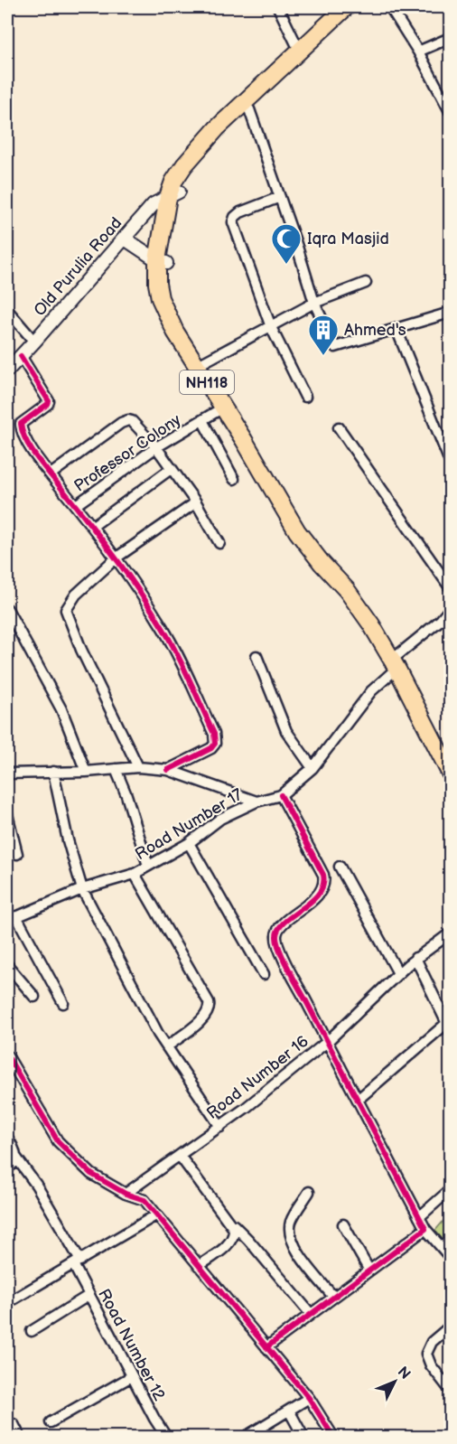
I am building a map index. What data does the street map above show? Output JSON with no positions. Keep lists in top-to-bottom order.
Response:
{
  "streets": {
    "highway": ["NH118"],
    "main road": ["Old Purulia Road"],
    "street": [
      "Professor Colony",
      "Road Number 17",
      "Road Number 16",
      "Road Number 12"
    ]
  },
  "crossings": [
    ["Old Purulia Road", "NH118"],
    ["NH118", "Professor Colony"],
    ["NH118", "Road Number 17"]
  ],
  "places": {
    "mosque": ["Iqra Masjid"],
    "building": ["Ahmed's"]
  },
  "north": "top right"
}
